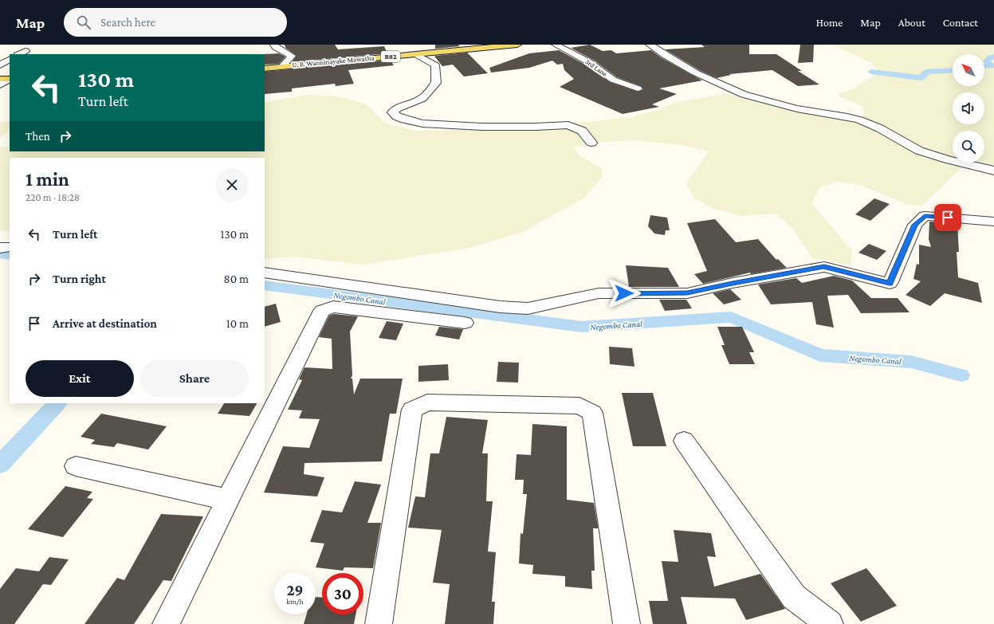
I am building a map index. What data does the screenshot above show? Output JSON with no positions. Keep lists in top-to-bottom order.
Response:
{
  "streets": {
    "main road": ["B82", "U. B. Wanninayake Mawatha"],
    "street": ["3rd Lane"]
  },
  "water": ["Negombo Canal"],
  "north": "top left",
  "page": {
    "header": "Map",
    "search": "Search here",
    "nav": [
      "Home",
      "Map",
      "About",
      "Contact"
    ],
    "turn": ["130 m", "Turn left"],
    "then": "Then",
    "heading": ["1 min", "220 m · 18:28"],
    "list": [
      {
        "name": "Turn left",
        "value": "130 m"
      },
      {
        "name": "Turn right",
        "value": "80 m"
      },
      {
        "name": "Arrive at destination",
        "value": "10 m"
      }
    ],
    "buttons": ["Exit", "Share"],
    "speed": "29 km/h",
    "limit": "30"
  }
}
